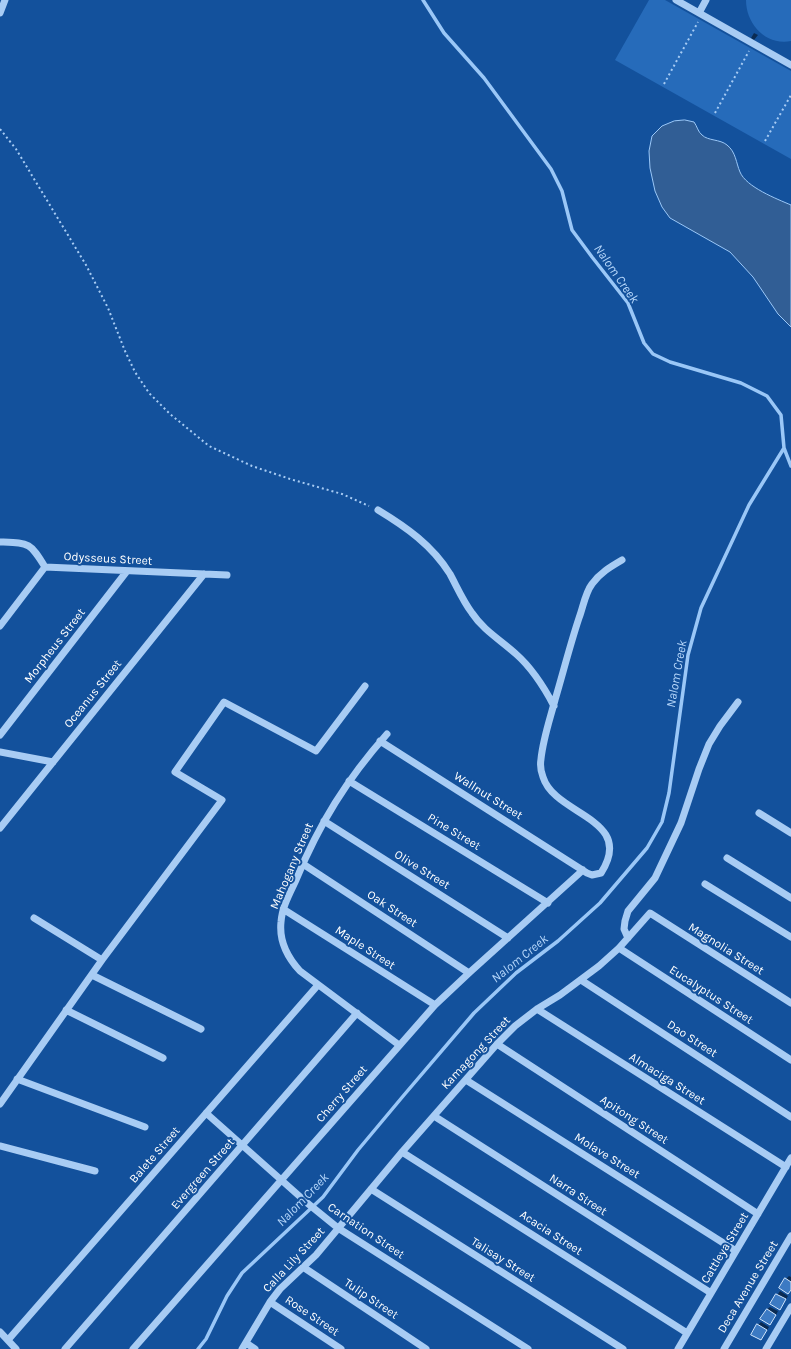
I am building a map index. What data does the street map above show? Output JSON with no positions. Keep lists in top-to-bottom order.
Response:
{
  "streets": {
    "street": [
      "Odysseus Street",
      "Morpheus Street",
      "Oceanus Street",
      "Wallnut Street",
      "Pine Street",
      "Mahogany Street",
      "Olive Street",
      "Oak Street",
      "Maple Street",
      "Magnolia Street",
      "Eucalyptus Street",
      "Dao Street",
      "Kamagong Street",
      "Almaciga Street",
      "Cherry Street",
      "Apitong Street",
      "Balete Street",
      "Molave Street",
      "Evergreen Street",
      "Narra Street",
      "Carnation Street",
      "Acacia Street",
      "Cattleya Street",
      "Calla Lily Street",
      "Talisay Street",
      "Deca Avenue Street",
      "Tulip Street",
      "Rose Street"
    ]
  },
  "crossings": [
    ["Odysseus Street", "Morpheus Street"],
    ["Odysseus Street", "Oceanus Street"],
    ["Wallnut Street", "Mahogany Street"],
    ["Wallnut Street", "Cherry Street"],
    ["Pine Street", "Mahogany Street"],
    ["Pine Street", "Cherry Street"],
    ["Mahogany Street", "Olive Street"],
    ["Mahogany Street", "Oak Street"],
    ["Mahogany Street", "Maple Street"],
    ["Mahogany Street", "Cherry Street"],
    ["Mahogany Street", "Balete Street"],
    ["Mahogany Street", "Evergreen Street"],
    ["Olive Street", "Cherry Street"],
    ["Oak Street", "Cherry Street"],
    ["Maple Street", "Cherry Street"],
    ["Magnolia Street", "Kamagong Street"],
    ["Eucalyptus Street", "Kamagong Street"],
    ["Dao Street", "Kamagong Street"],
    ["Kamagong Street", "Almaciga Street"],
    ["Kamagong Street", "Apitong Street"],
    ["Kamagong Street", "Molave Street"],
    ["Kamagong Street", "Narra Street"],
    ["Kamagong Street", "Carnation Street"],
    ["Kamagong Street", "Acacia Street"],
    ["Kamagong Street", "Calla Lily Street"],
    ["Kamagong Street", "Talisay Street"],
    ["Almaciga Street", "Cattleya Street"],
    ["Cherry Street", "Carnation Street"],
    ["Apitong Street", "Cattleya Street"],
    ["Balete Street", "Carnation Street"],
    ["Molave Street", "Cattleya Street"],
    ["Evergreen Street", "Carnation Street"],
    ["Narra Street", "Cattleya Street"],
    ["Carnation Street", "Calla Lily Street"],
    ["Acacia Street", "Cattleya Street"],
    ["Calla Lily Street", "Tulip Street"],
    ["Calla Lily Street", "Rose Street"]
  ],
  "water": ["Nalom Creek"]
}
